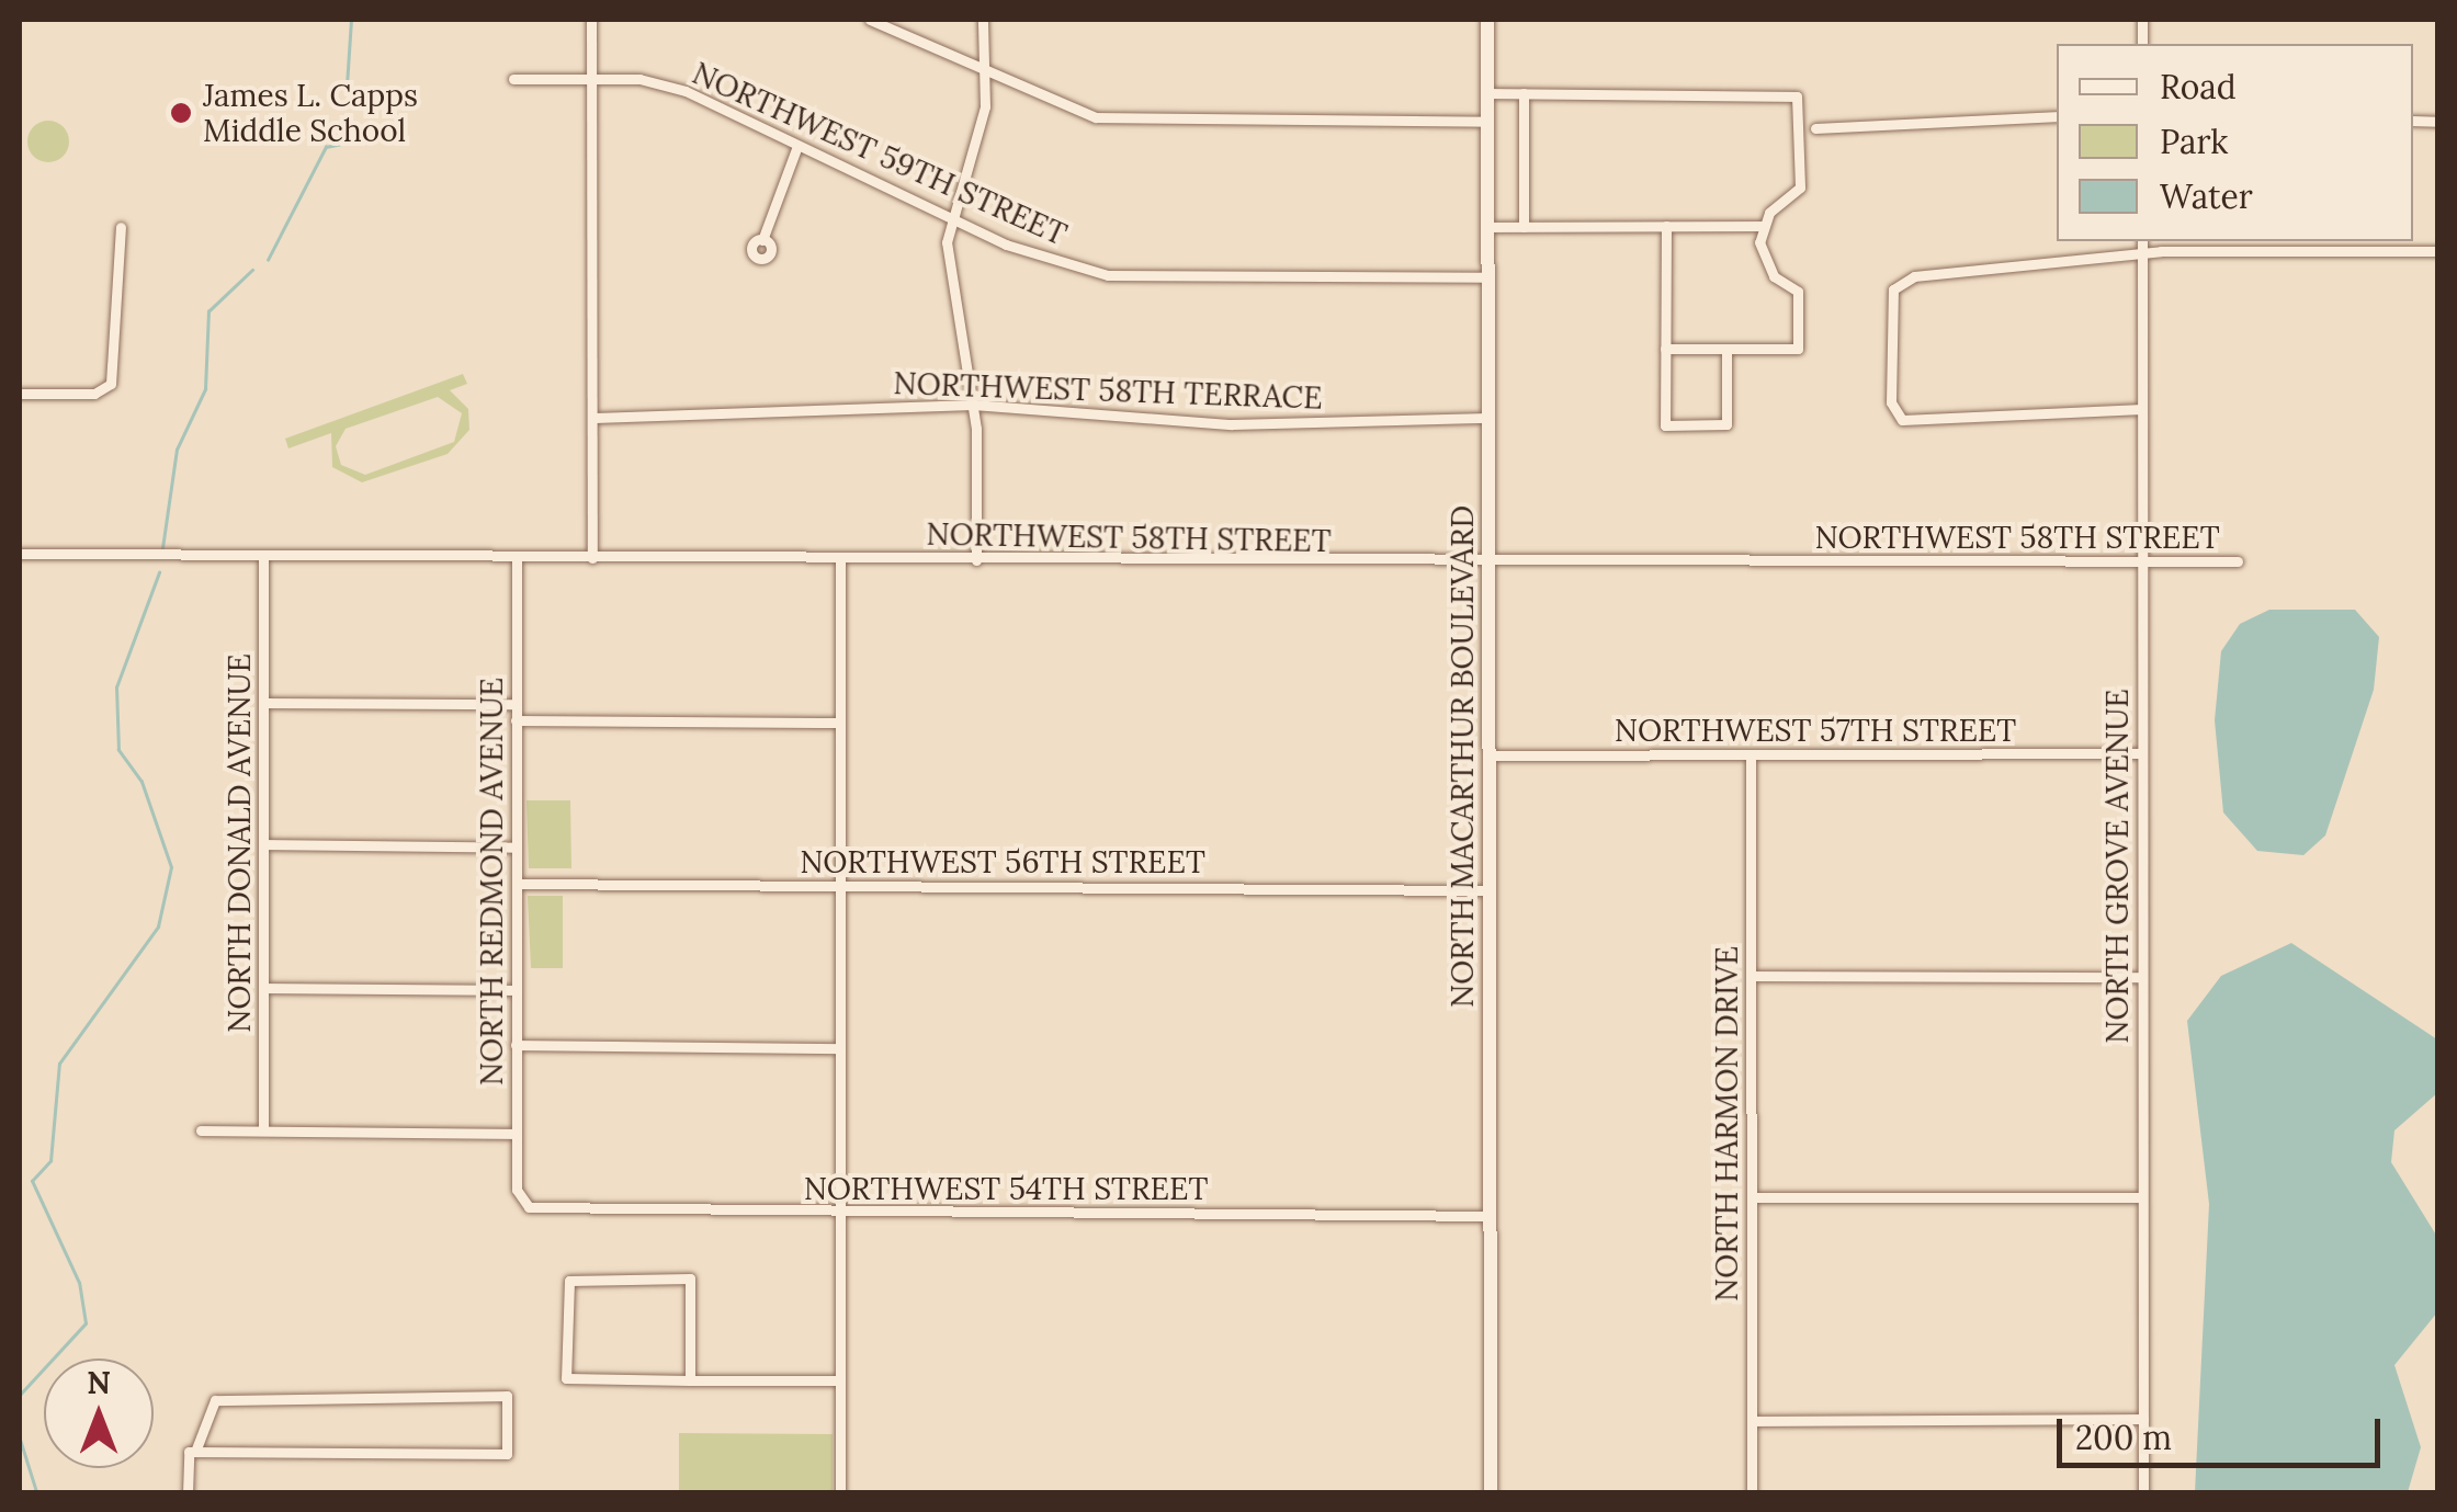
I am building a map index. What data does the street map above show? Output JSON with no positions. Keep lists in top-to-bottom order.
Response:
{
  "streets": {
    "main road": ["NORTH MACARTHUR BOULEVARD"],
    "street": [
      "NORTHWEST 59TH STREET",
      "NORTHWEST 58TH TERRACE",
      "NORTHWEST 58TH STREET",
      "NORTHWEST 57TH STREET",
      "NORTH DONALD AVENUE",
      "NORTHWEST 56TH STREET",
      "NORTH GROVE AVENUE",
      "NORTH REDMOND AVENUE",
      "NORTH HARMON DRIVE",
      "NORTHWEST 54TH STREET"
    ]
  },
  "crossings": [
    ["NORTHWEST 59TH STREET", "NORTH MACARTHUR BOULEVARD"],
    ["NORTHWEST 58TH TERRACE", "NORTH MACARTHUR BOULEVARD"],
    ["NORTHWEST 58TH STREET", "NORTH MACARTHUR BOULEVARD"],
    ["NORTHWEST 58TH STREET", "NORTH DONALD AVENUE"],
    ["NORTHWEST 58TH STREET", "NORTH GROVE AVENUE"],
    ["NORTHWEST 58TH STREET", "NORTH REDMOND AVENUE"],
    ["NORTHWEST 57TH STREET", "NORTH MACARTHUR BOULEVARD"],
    ["NORTHWEST 57TH STREET", "NORTH GROVE AVENUE"],
    ["NORTHWEST 57TH STREET", "NORTH HARMON DRIVE"],
    ["NORTH MACARTHUR BOULEVARD", "NORTHWEST 56TH STREET"],
    ["NORTH MACARTHUR BOULEVARD", "NORTHWEST 54TH STREET"],
    ["NORTHWEST 56TH STREET", "NORTH REDMOND AVENUE"],
    ["NORTH REDMOND AVENUE", "NORTHWEST 54TH STREET"]
  ],
  "places": ["James L. Capps Middle School"],
  "legend": ["Road", "Park", "Water"],
  "scale_bar": "200 m",
  "north": "top"
}
